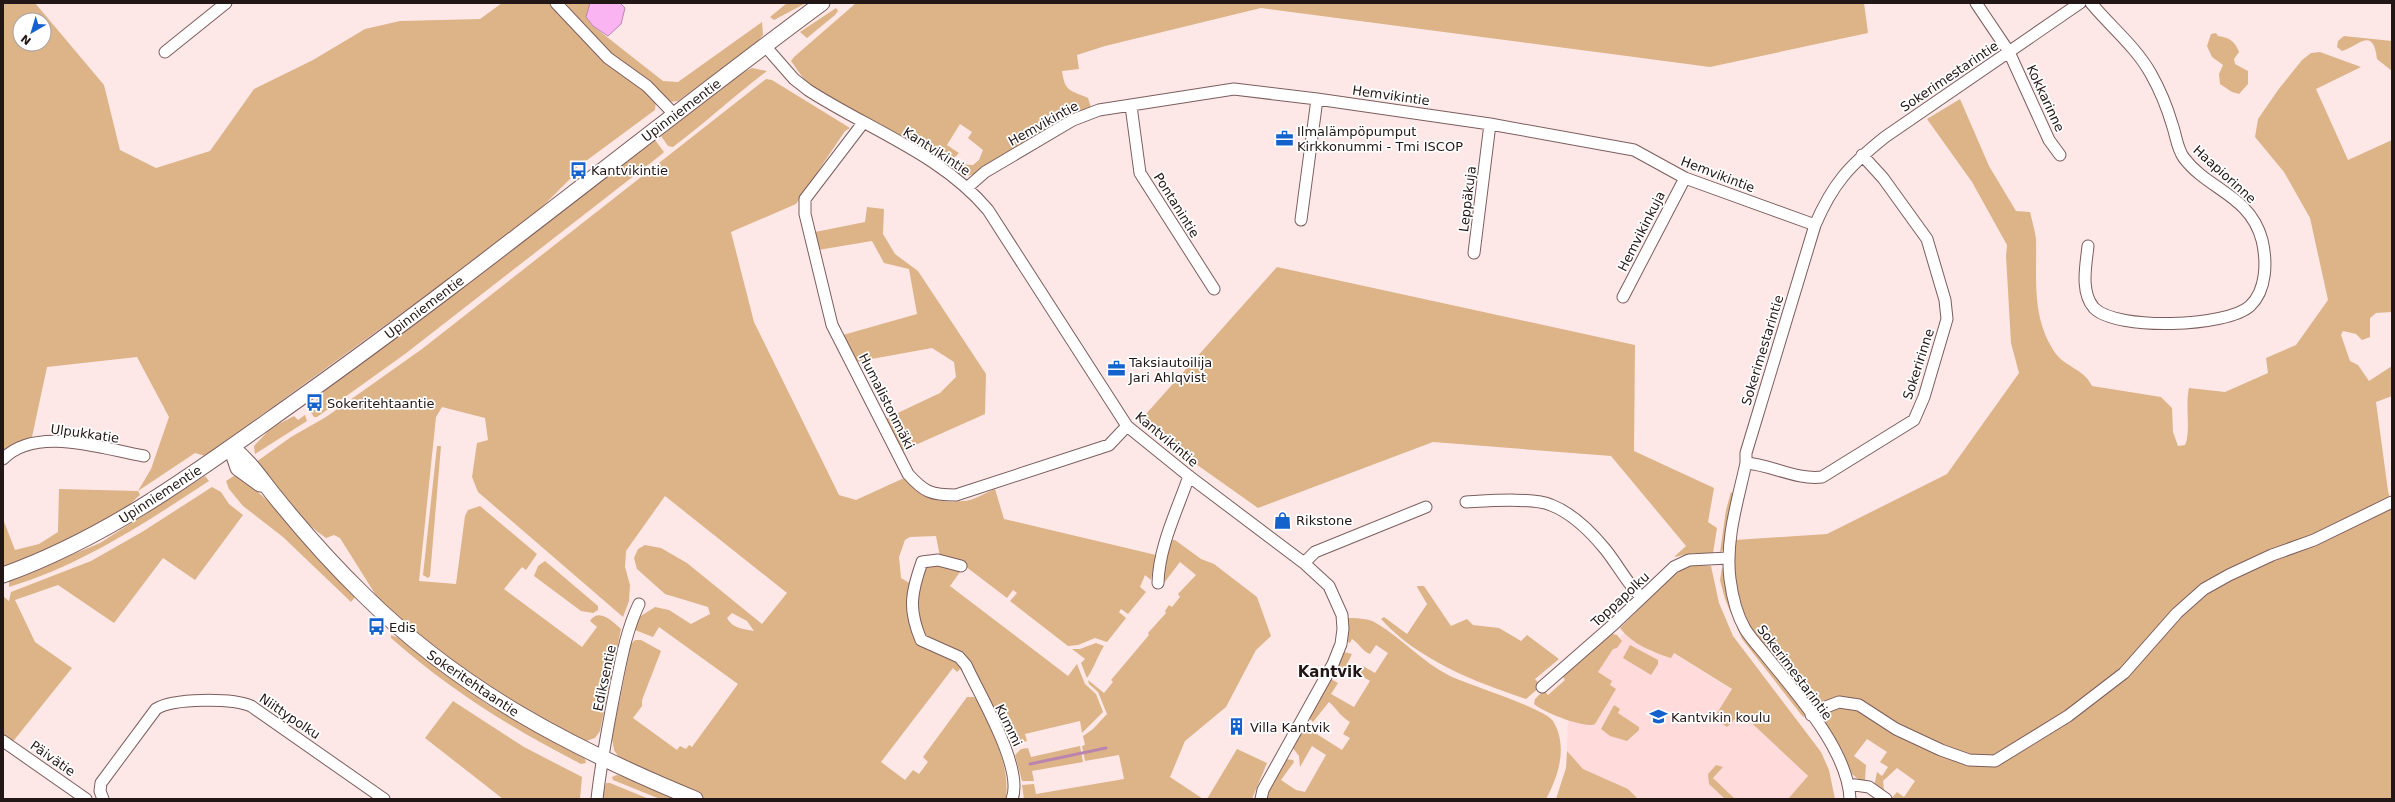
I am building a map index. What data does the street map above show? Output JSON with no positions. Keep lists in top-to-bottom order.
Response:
{
  "streets": {
    "street": [
      "Sokerimestarintie",
      "Hemvikintie",
      "Kokkarinne",
      "Upinniementie",
      "Kantvikintie",
      "Haapiorinne",
      "Leppäkuja",
      "Pontanintie",
      "Hemvikinkuja",
      "Sokeririnne",
      "Humalistonmäki",
      "Ulpukkatie",
      "Toppapolku",
      "Ediksentie",
      "Sokeritehtaantie",
      "Niittypolku",
      "Kummi",
      "Päivätie"
    ]
  },
  "crossings": [
    ["Sokerimestarintie", "Hemvikintie"],
    ["Sokerimestarintie", "Kokkarinne"],
    ["Sokerimestarintie", "Sokeririnne"],
    ["Sokerimestarintie", "Toppapolku"],
    ["Hemvikintie", "Kantvikintie"],
    ["Hemvikintie", "Leppäkuja"],
    ["Hemvikintie", "Pontanintie"],
    ["Hemvikintie", "Hemvikinkuja"],
    ["Upinniementie", "Kantvikintie"],
    ["Upinniementie", "Sokeritehtaantie"],
    ["Kantvikintie", "Humalistonmäki"],
    ["Ediksentie", "Sokeritehtaantie"]
  ],
  "districts": ["Kantvik"],
  "places": {
    "office": ["Ilmalämpöpumput Kirkkonummi - Tmi ISCOP", "Taksiautoilija Jari Ahlqvist"],
    "bus stop": ["Kantvikintie", "Sokeritehtaantie", "Edis"],
    "shop": ["Rikstone"],
    "school or university": ["Kantvikin koulu"],
    "building": ["Villa Kantvik"]
  },
  "north": "bottom left"
}
